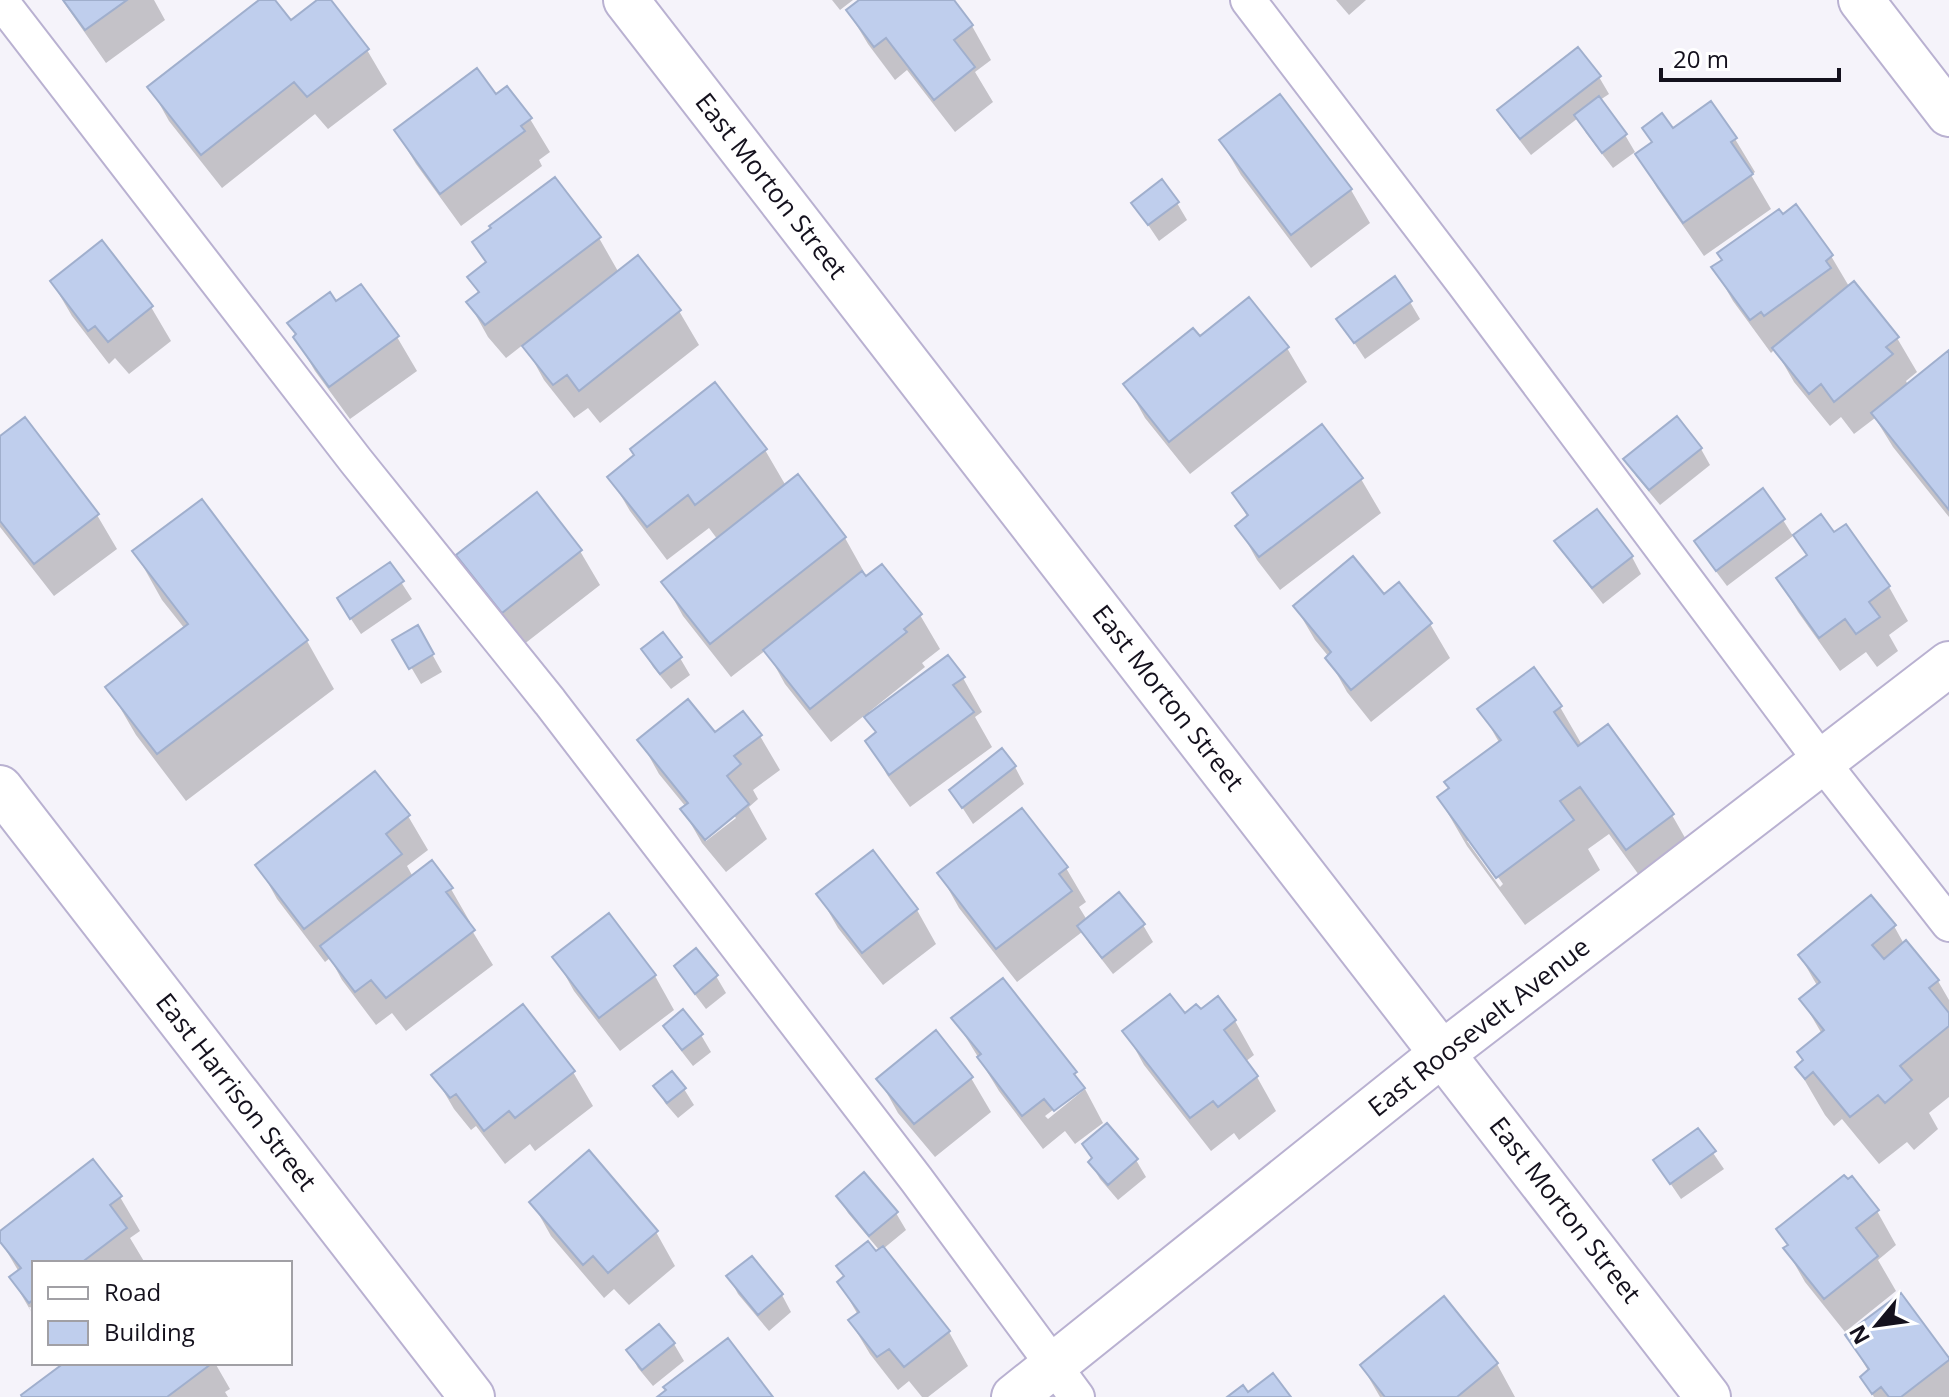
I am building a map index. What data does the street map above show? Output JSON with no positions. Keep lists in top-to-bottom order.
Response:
{
  "streets": {
    "street": ["East Morton Street", "East Roosevelt Avenue", "East Harrison Street"]
  },
  "crossings": [
    ["East Morton Street", "East Roosevelt Avenue"]
  ],
  "legend": ["Road", "Building"],
  "scale_bar": "20 m",
  "north": "bottom left"
}
